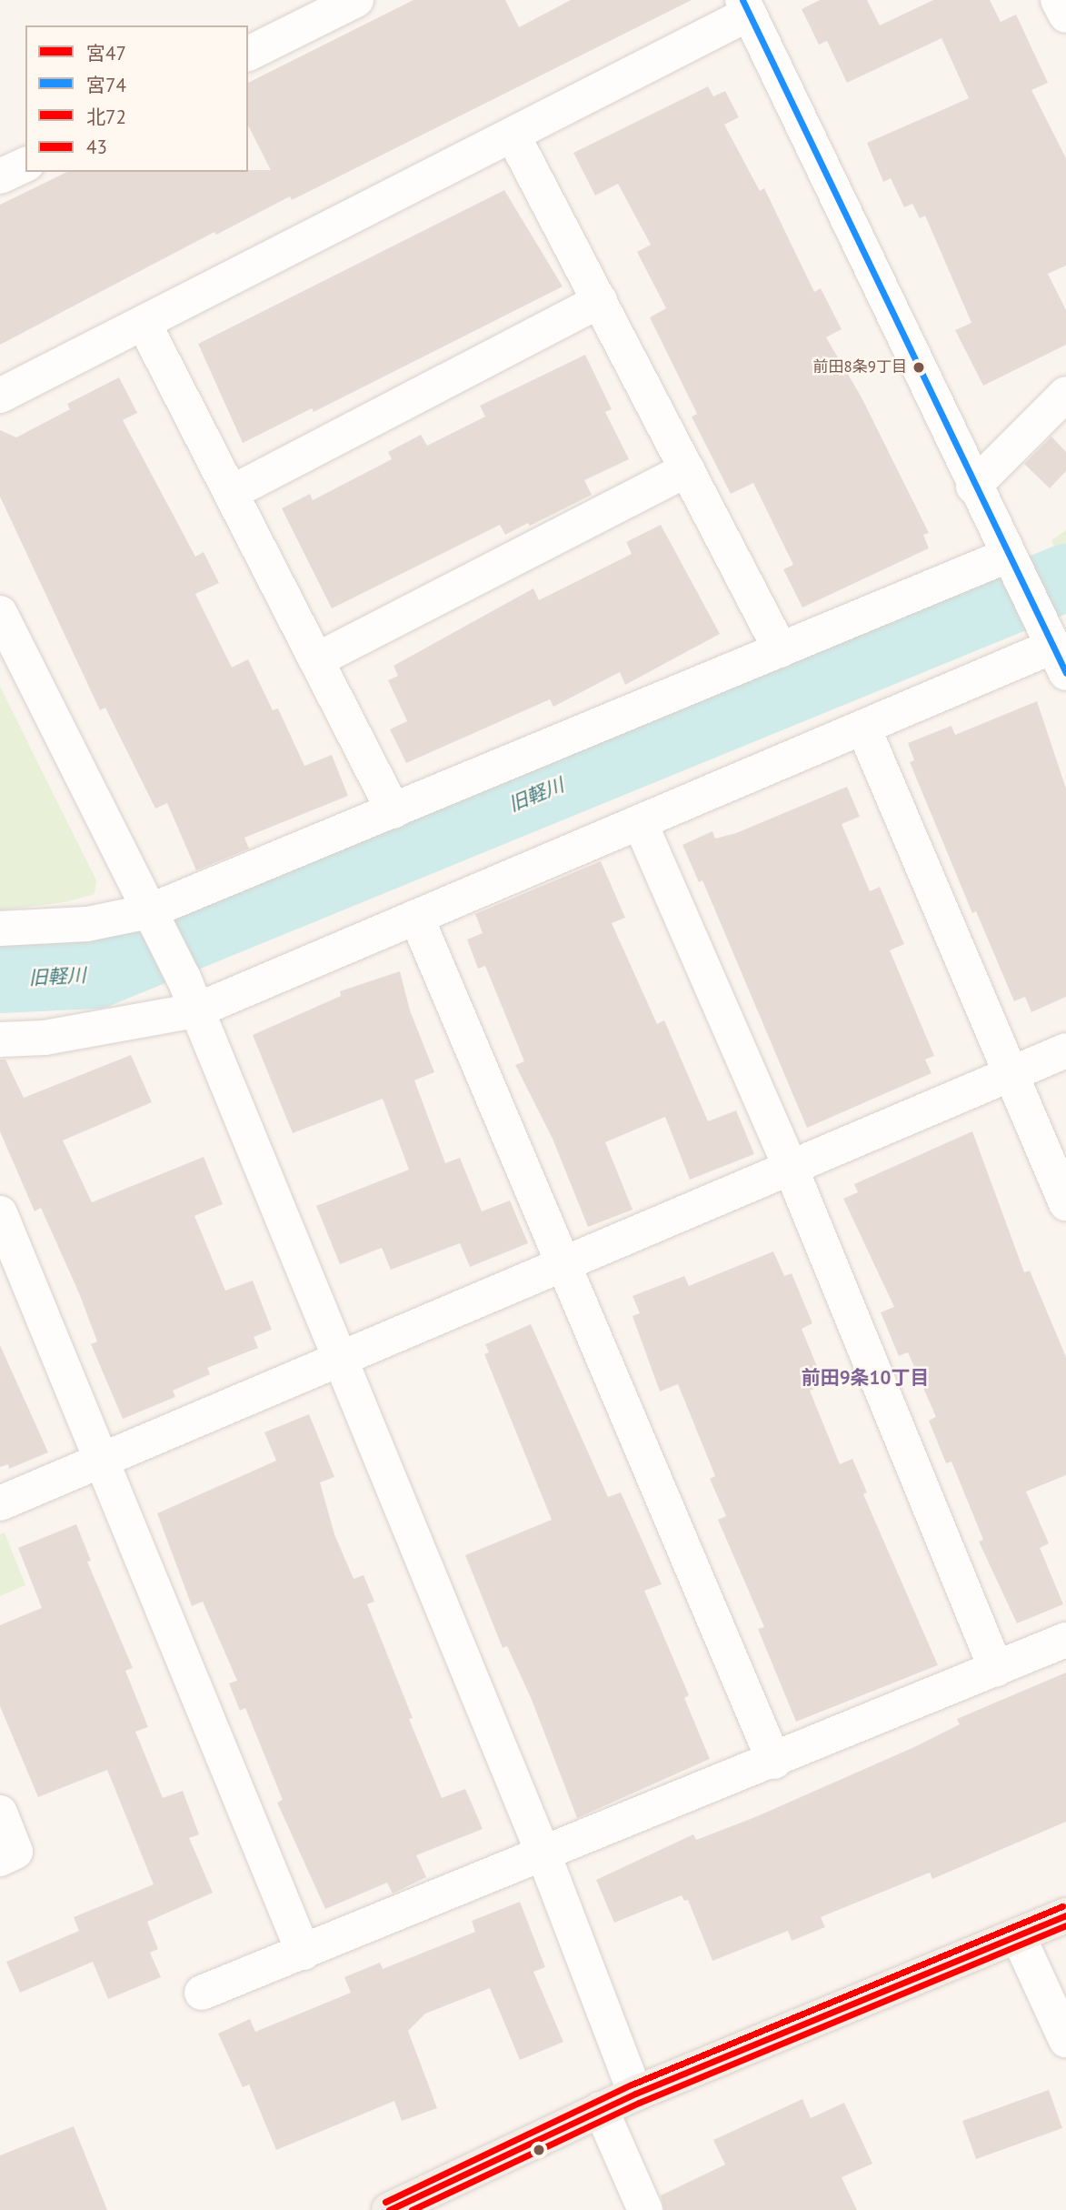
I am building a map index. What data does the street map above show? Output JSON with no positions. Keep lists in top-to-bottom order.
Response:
{
  "districts": ["前田9条10丁目"],
  "water": ["旧軽川"],
  "places": ["前田8条9丁目"],
  "lines": [
    "transit line 宮74",
    "transit line 43",
    "transit line 宮47",
    "transit line 北72"
  ],
  "legend": [
    "宮47",
    "宮74",
    "北72",
    "43"
  ]
}
